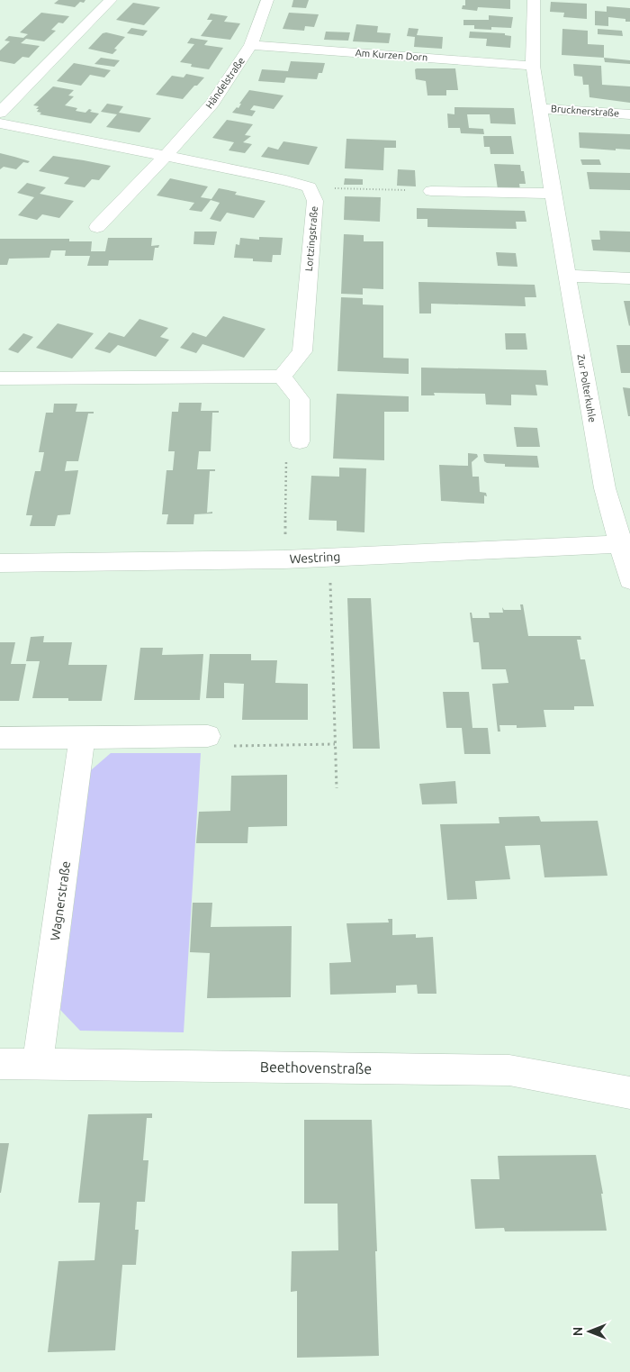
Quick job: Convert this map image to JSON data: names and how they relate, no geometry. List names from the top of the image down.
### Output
{
  "streets": {
    "street": [
      "Am Kurzen Dorn",
      "Händelstraße",
      "Brucknerstraße",
      "Lortzingstraße",
      "Zur Polterkuhle",
      "Westring",
      "Wagnerstraße",
      "Beethovenstraße"
    ]
  },
  "crossings": [
    ["Am Kurzen Dorn", "Händelstraße"],
    ["Am Kurzen Dorn", "Zur Polterkuhle"],
    ["Händelstraße", "Lortzingstraße"],
    ["Brucknerstraße", "Zur Polterkuhle"],
    ["Zur Polterkuhle", "Westring"],
    ["Wagnerstraße", "Beethovenstraße"]
  ],
  "north": "left"
}
